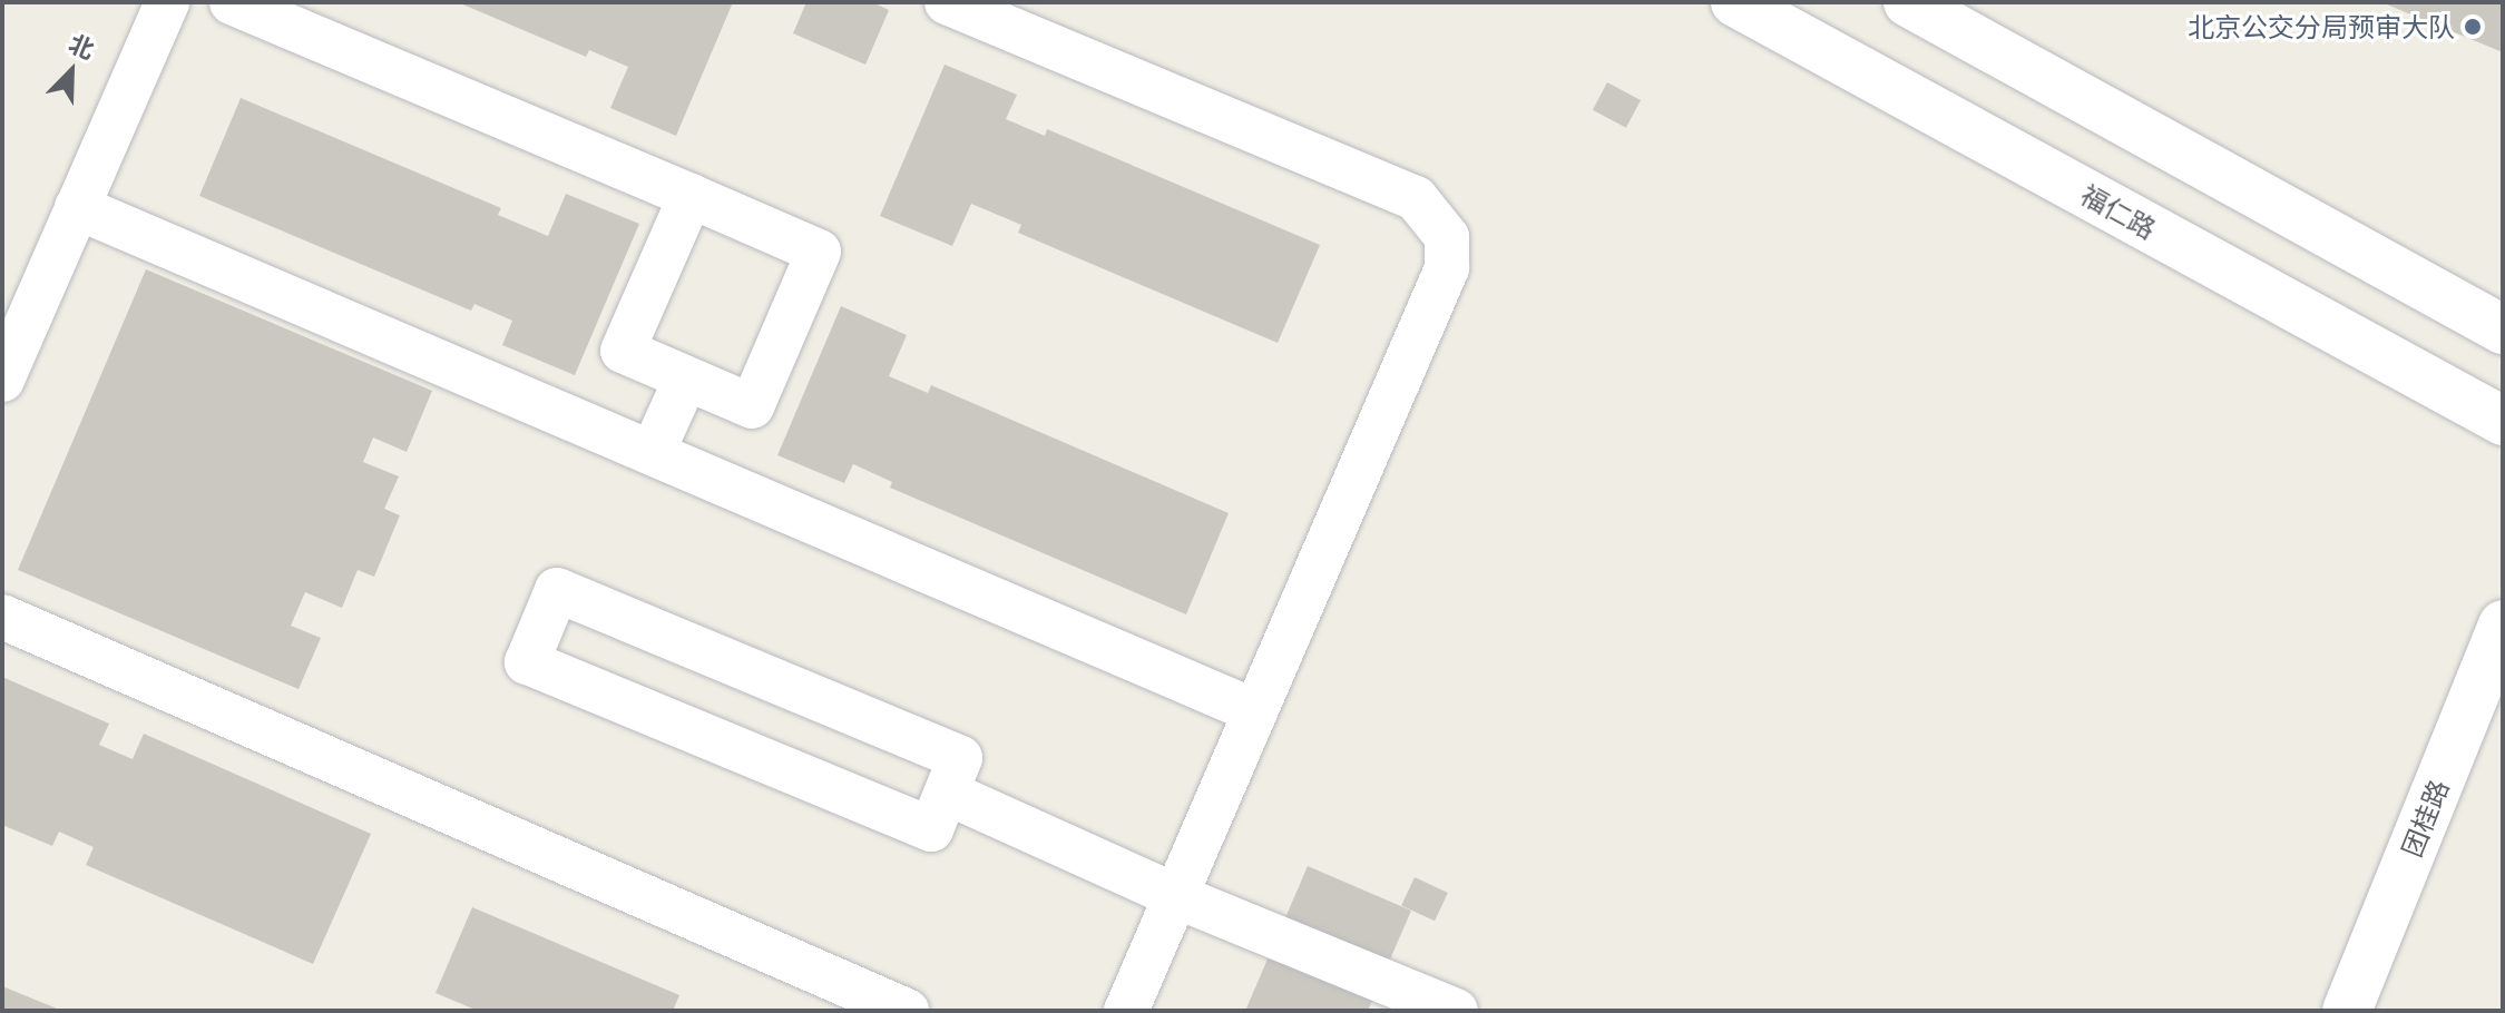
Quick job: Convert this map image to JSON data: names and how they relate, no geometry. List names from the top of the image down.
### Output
{
  "streets": {
    "main road": ["福仁路", "团桂路"]
  },
  "places": ["北京公交分局预审大队"],
  "north": "top right"
}
